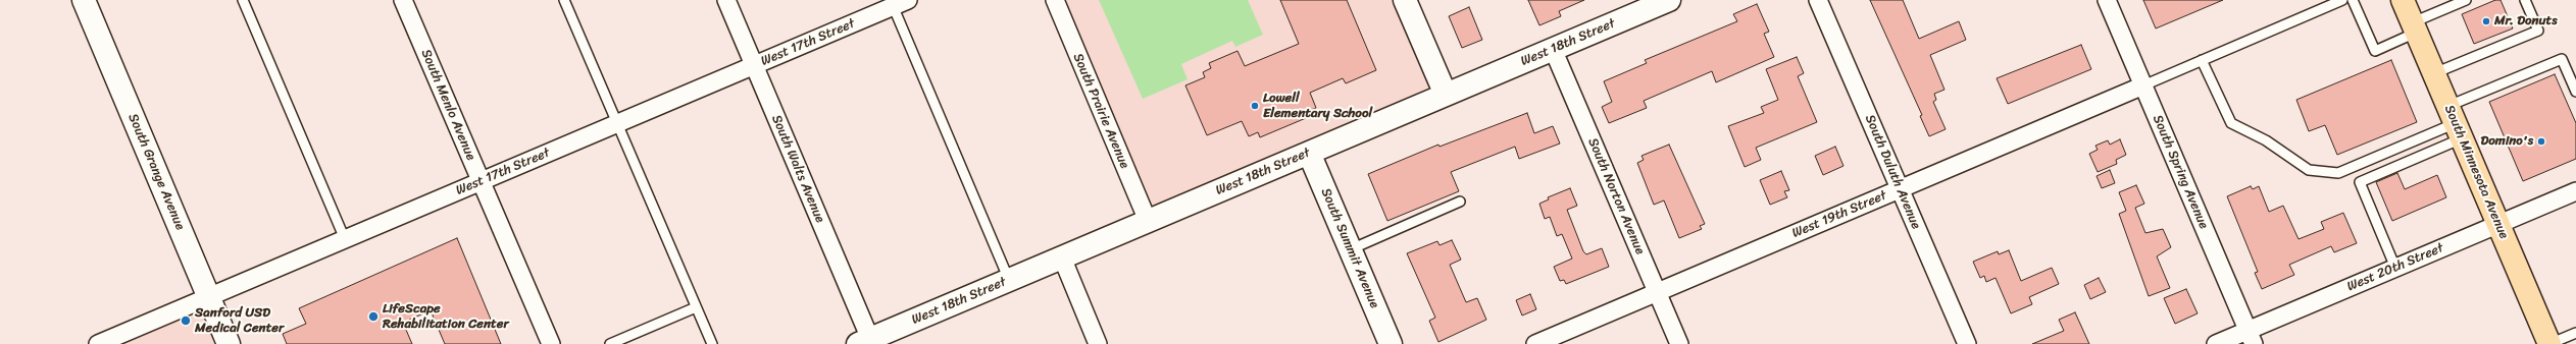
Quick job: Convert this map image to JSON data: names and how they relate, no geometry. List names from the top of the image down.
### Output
{
  "streets": {
    "main road": ["South Minnesota Avenue"],
    "street": [
      "West 17th Street",
      "West 18th Street",
      "South Menlo Avenue",
      "South Prairie Avenue",
      "South Walts Avenue",
      "South Grange Avenue",
      "South Duluth Avenue",
      "South Spring Avenue",
      "South Norton Avenue",
      "West 19th Street",
      "South Summit Avenue",
      "West 20th Street"
    ]
  },
  "crossings": [
    ["West 17th Street", "South Menlo Avenue"],
    ["West 17th Street", "South Walts Avenue"],
    ["West 17th Street", "South Grange Avenue"],
    ["West 18th Street", "South Prairie Avenue"],
    ["West 18th Street", "South Walts Avenue"],
    ["West 18th Street", "South Norton Avenue"],
    ["West 18th Street", "South Summit Avenue"],
    ["South Duluth Avenue", "West 19th Street"],
    ["South Spring Avenue", "West 19th Street"],
    ["South Spring Avenue", "West 20th Street"],
    ["South Minnesota Avenue", "West 20th Street"],
    ["South Norton Avenue", "West 19th Street"]
  ],
  "places": [
    "Mr. Donuts",
    "Lowell Elementary School",
    "Domino's",
    "LifeScape Rehabilitation Center",
    "Sanford USD Medical Center"
  ]
}
